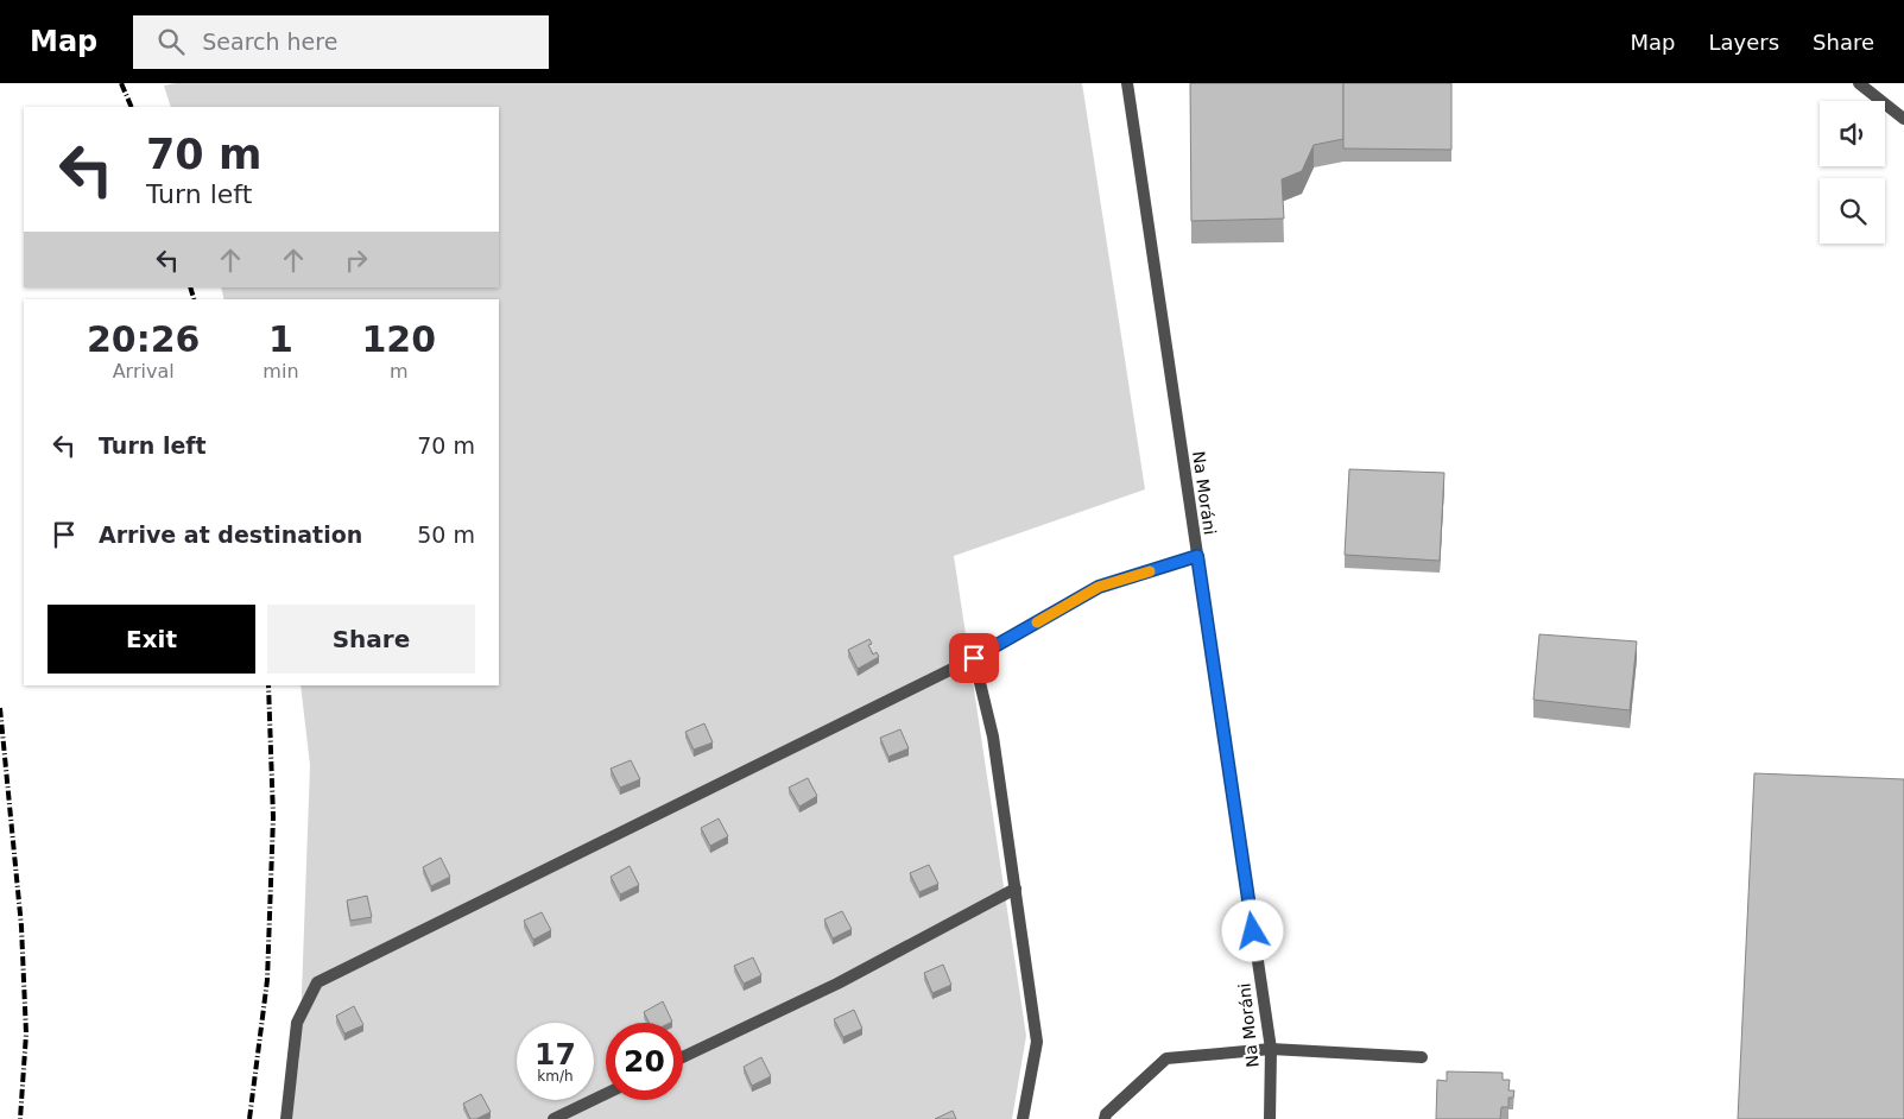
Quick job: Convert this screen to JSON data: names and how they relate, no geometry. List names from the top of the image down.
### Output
{
  "streets": {
    "lane": ["Na Moráni"]
  },
  "page": {
    "header": "Map",
    "search": "Search here",
    "nav": ["Map", "Layers", "Share"],
    "turn": ["70 m", "Turn left"],
    "eta": [
      "20:26",
      "Arrival",
      "1",
      "min",
      "120",
      "m"
    ],
    "list": [
      {
        "name": "Turn left",
        "value": "70 m"
      },
      {
        "name": "Arrive at destination",
        "value": "50 m"
      }
    ],
    "buttons": ["Exit", "Share"],
    "speed": "17 km/h",
    "limit": "20"
  }
}
